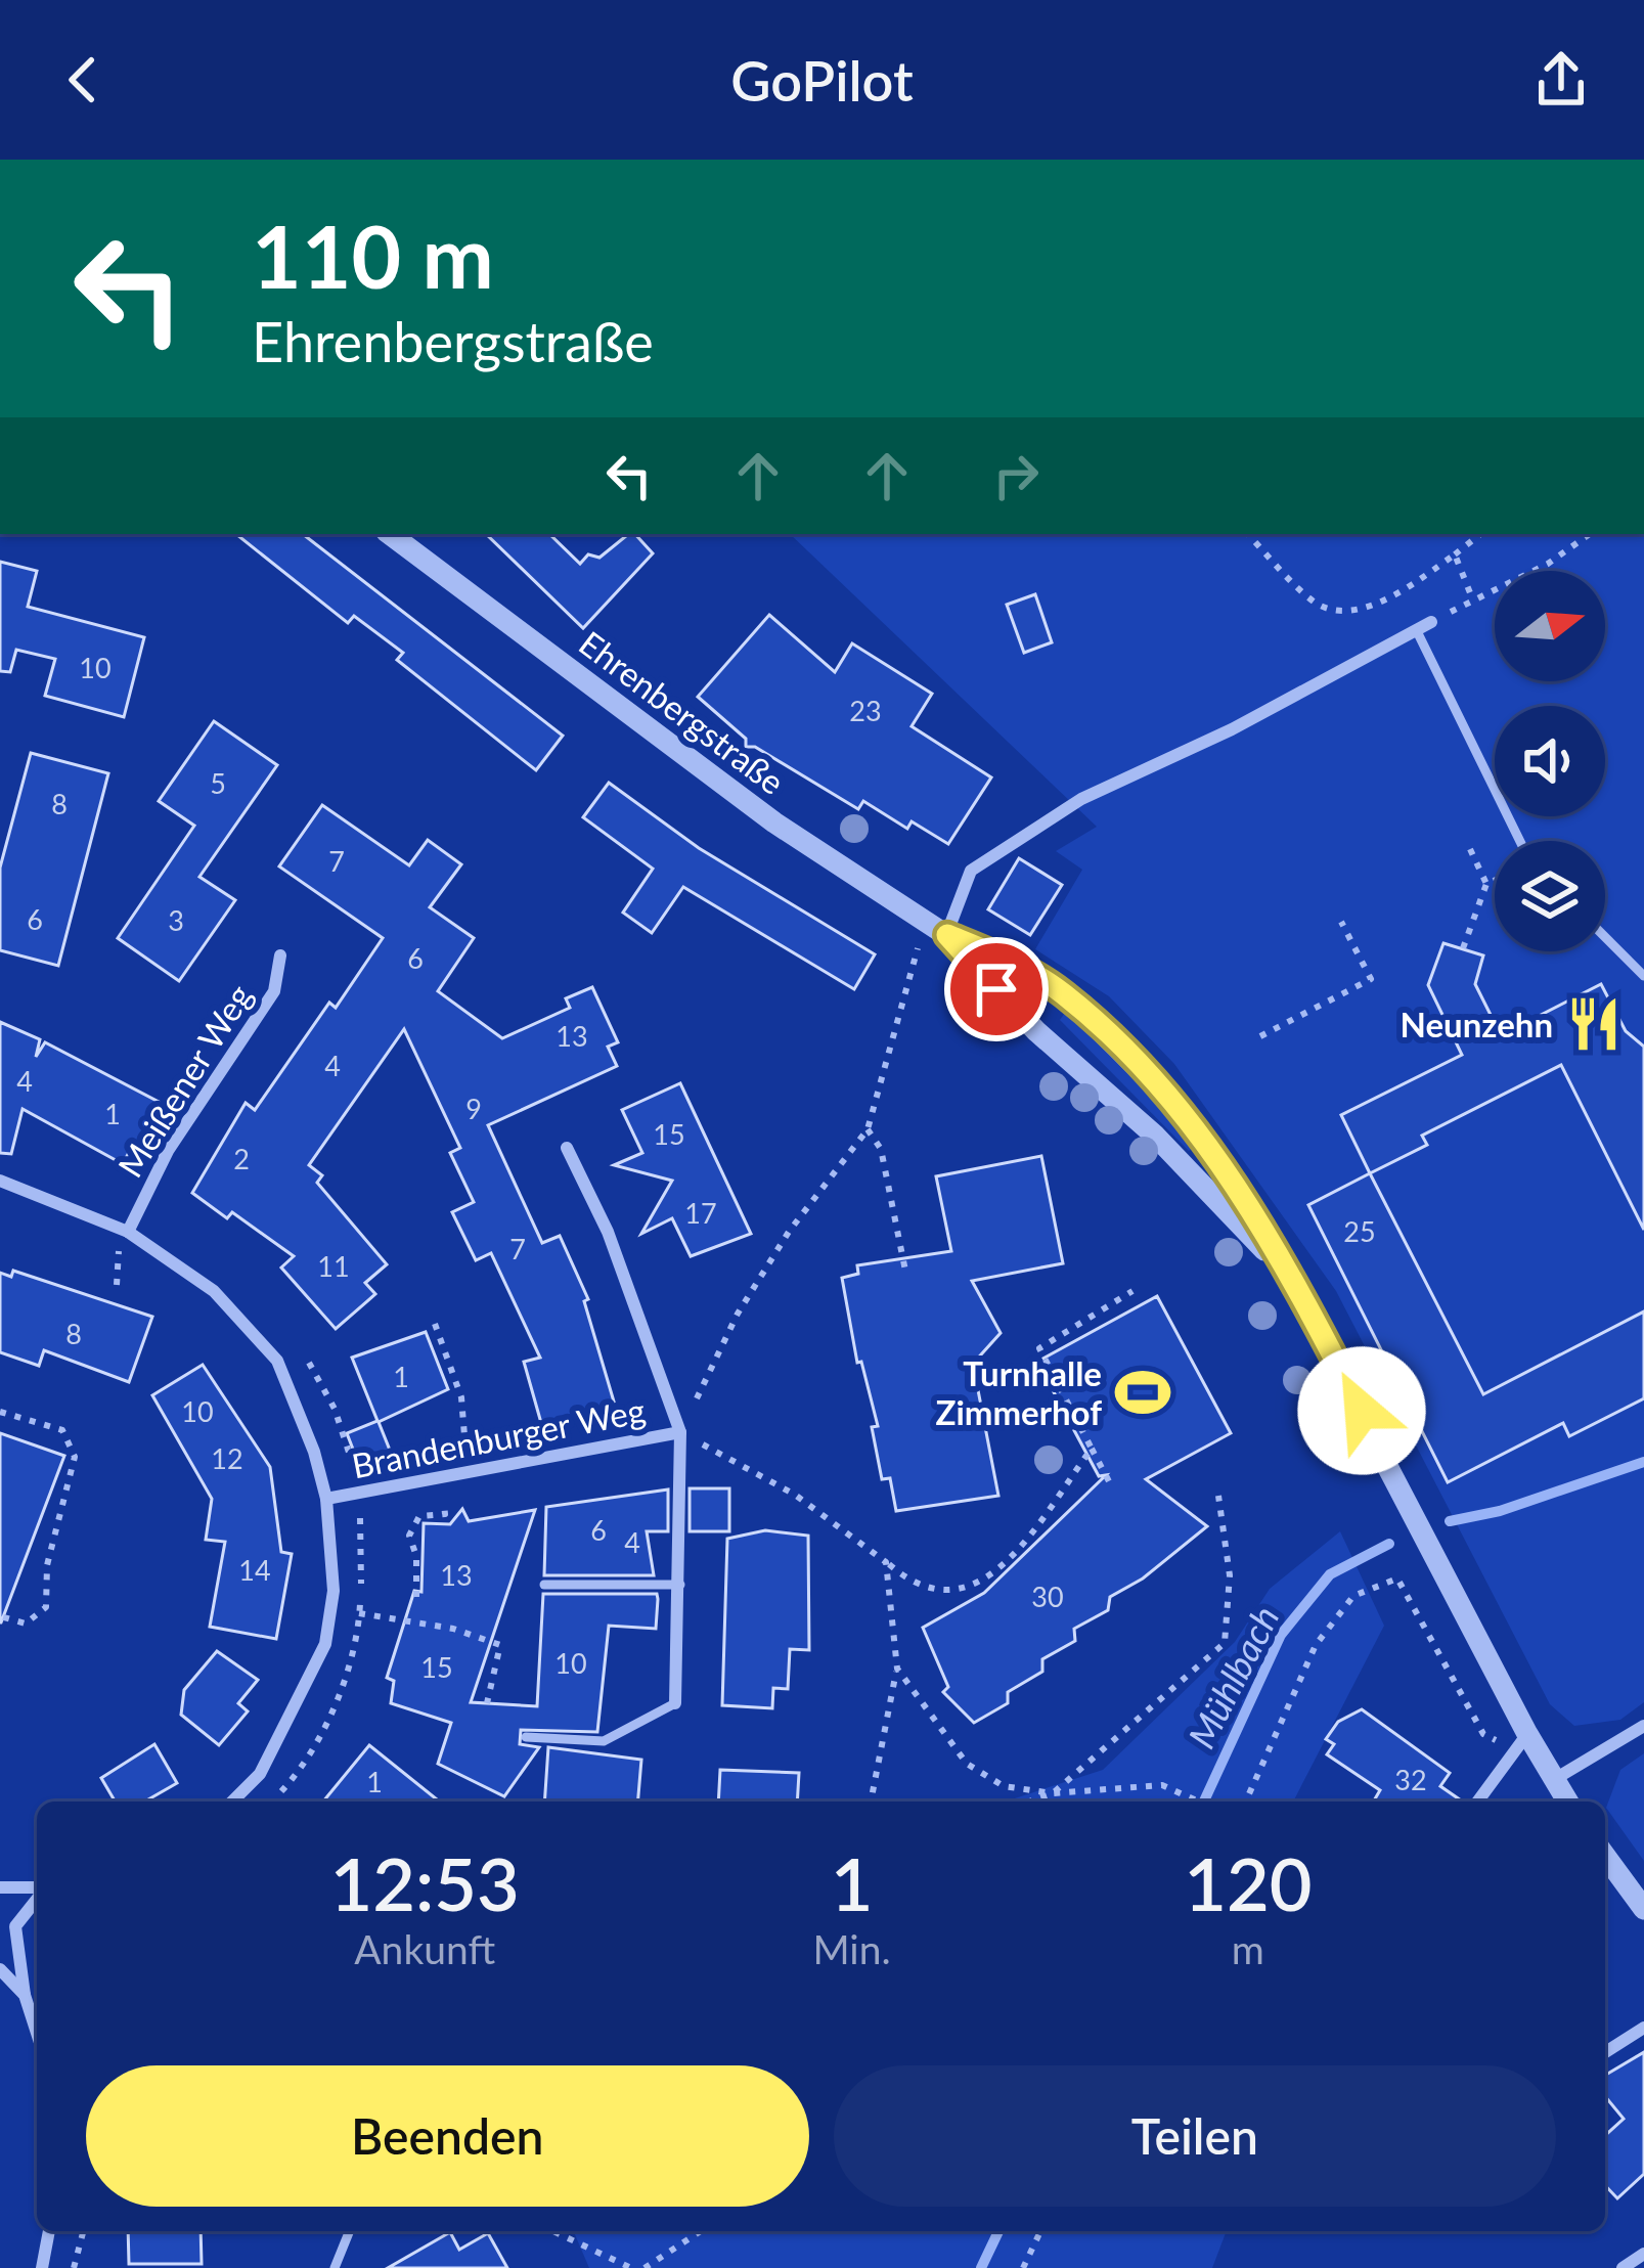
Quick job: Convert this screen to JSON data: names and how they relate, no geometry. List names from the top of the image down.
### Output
{
  "streets": {
    "street": ["Ehrenbergstraße", "Meißener Weg", "Brandenburger Weg"]
  },
  "water": ["Mühlbach"],
  "places": {
    "restaurant": ["Neunzehn"],
    "sports": ["Turnhalle Zimmerhof"]
  },
  "house_numbers": [
    "10",
    "23",
    "5",
    "8",
    "7",
    "6",
    "3",
    "6",
    "13",
    "4",
    "4",
    "9",
    "1",
    "15",
    "2",
    "17",
    "25",
    "7",
    "11",
    "8",
    "1",
    "10",
    "12",
    "6",
    "4",
    "14",
    "13",
    "30",
    "10",
    "15",
    "32",
    "1"
  ],
  "north": "right",
  "page": {
    "header": "GoPilot",
    "turn": ["110 m", "Ehrenbergstraße"],
    "eta": [
      "12:53",
      "Ankunft",
      "1",
      "Min.",
      "120",
      "m"
    ],
    "buttons": ["Beenden", "Teilen"]
  }
}
